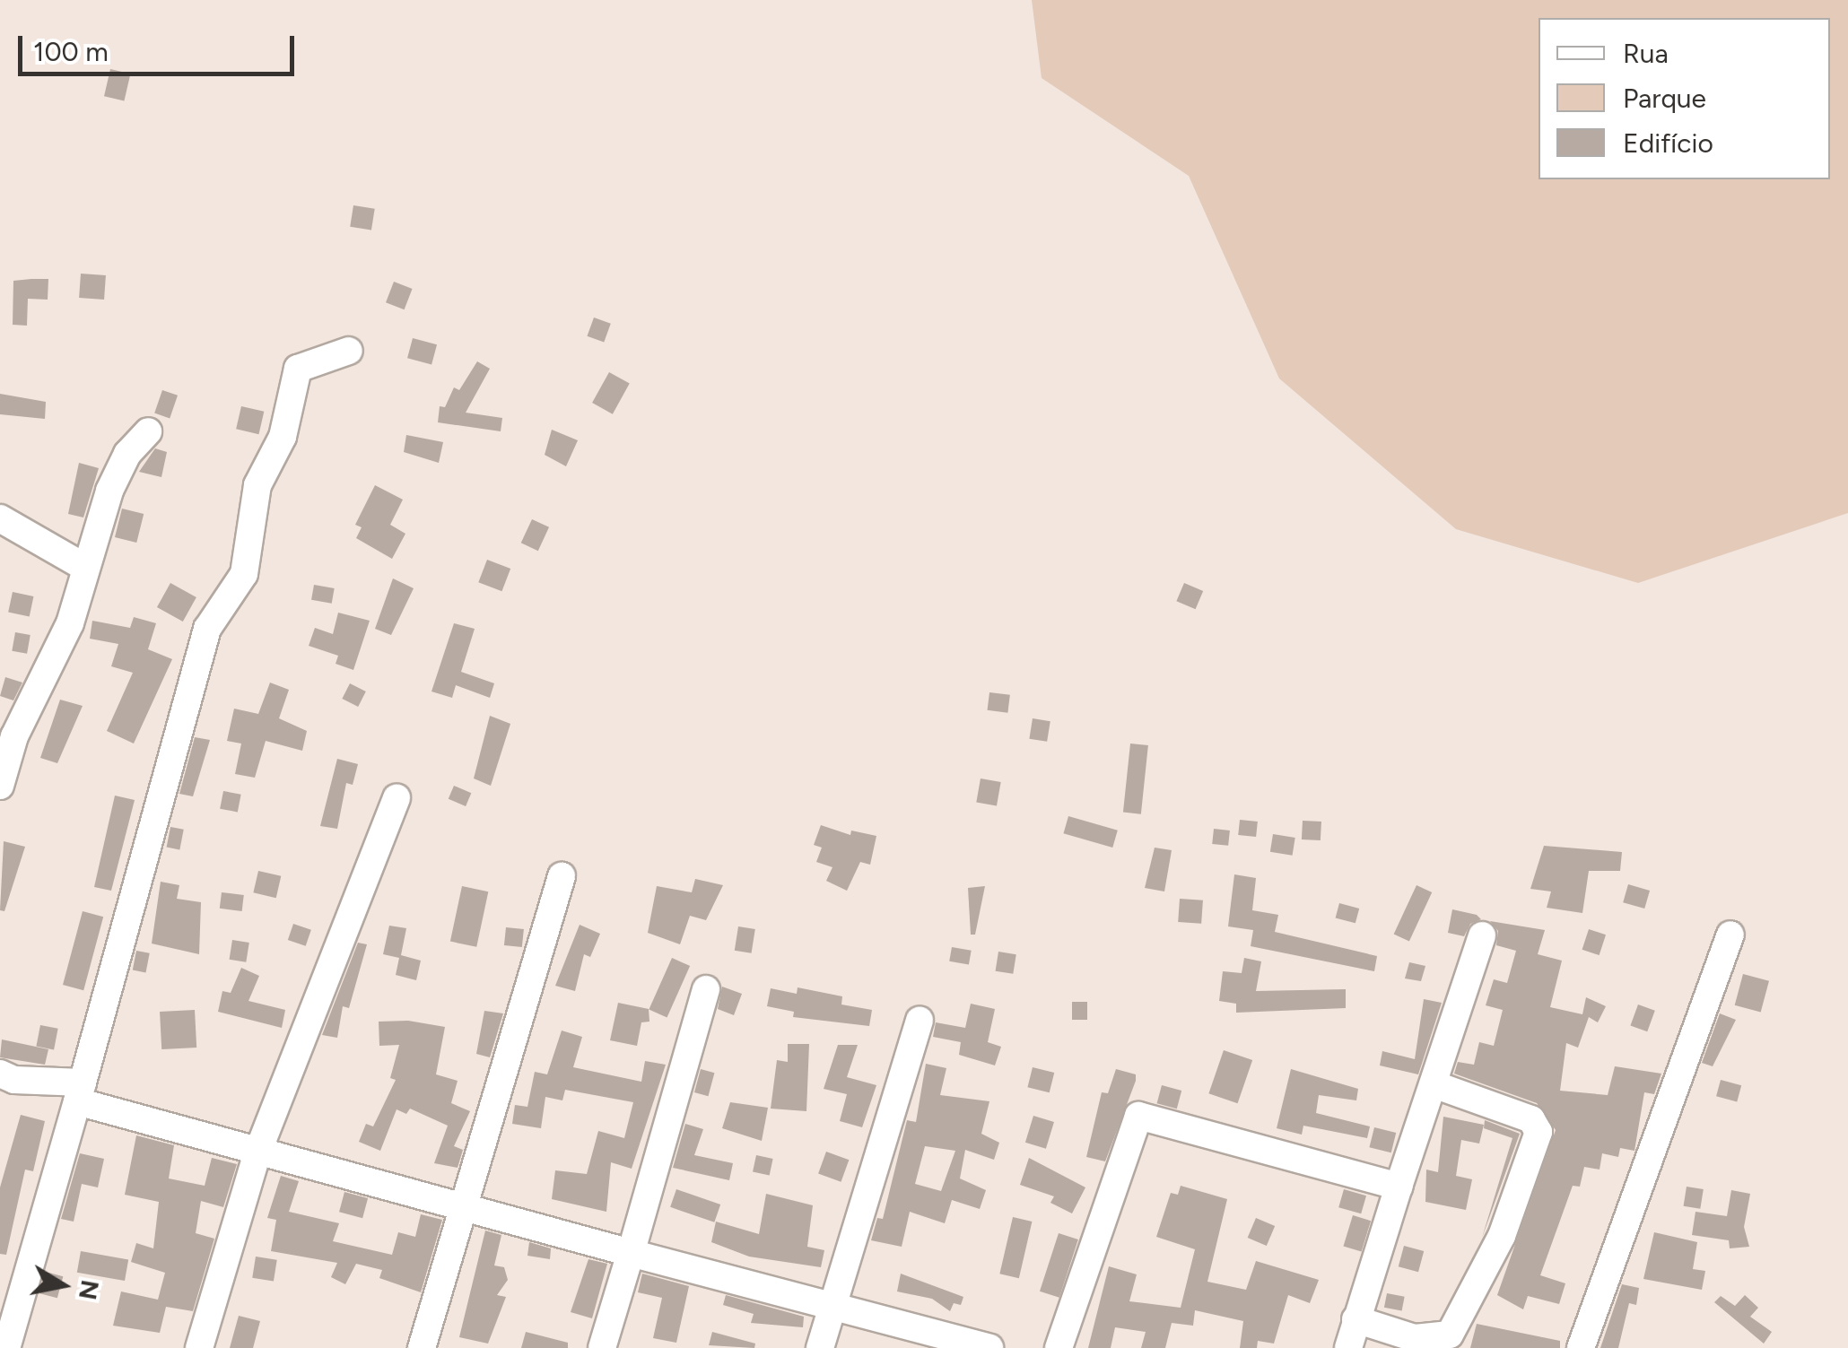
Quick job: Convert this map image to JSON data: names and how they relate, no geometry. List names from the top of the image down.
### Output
{
  "legend": ["Rua", "Parque", "Edifício"],
  "scale_bar": "100 m",
  "north": "right"
}
